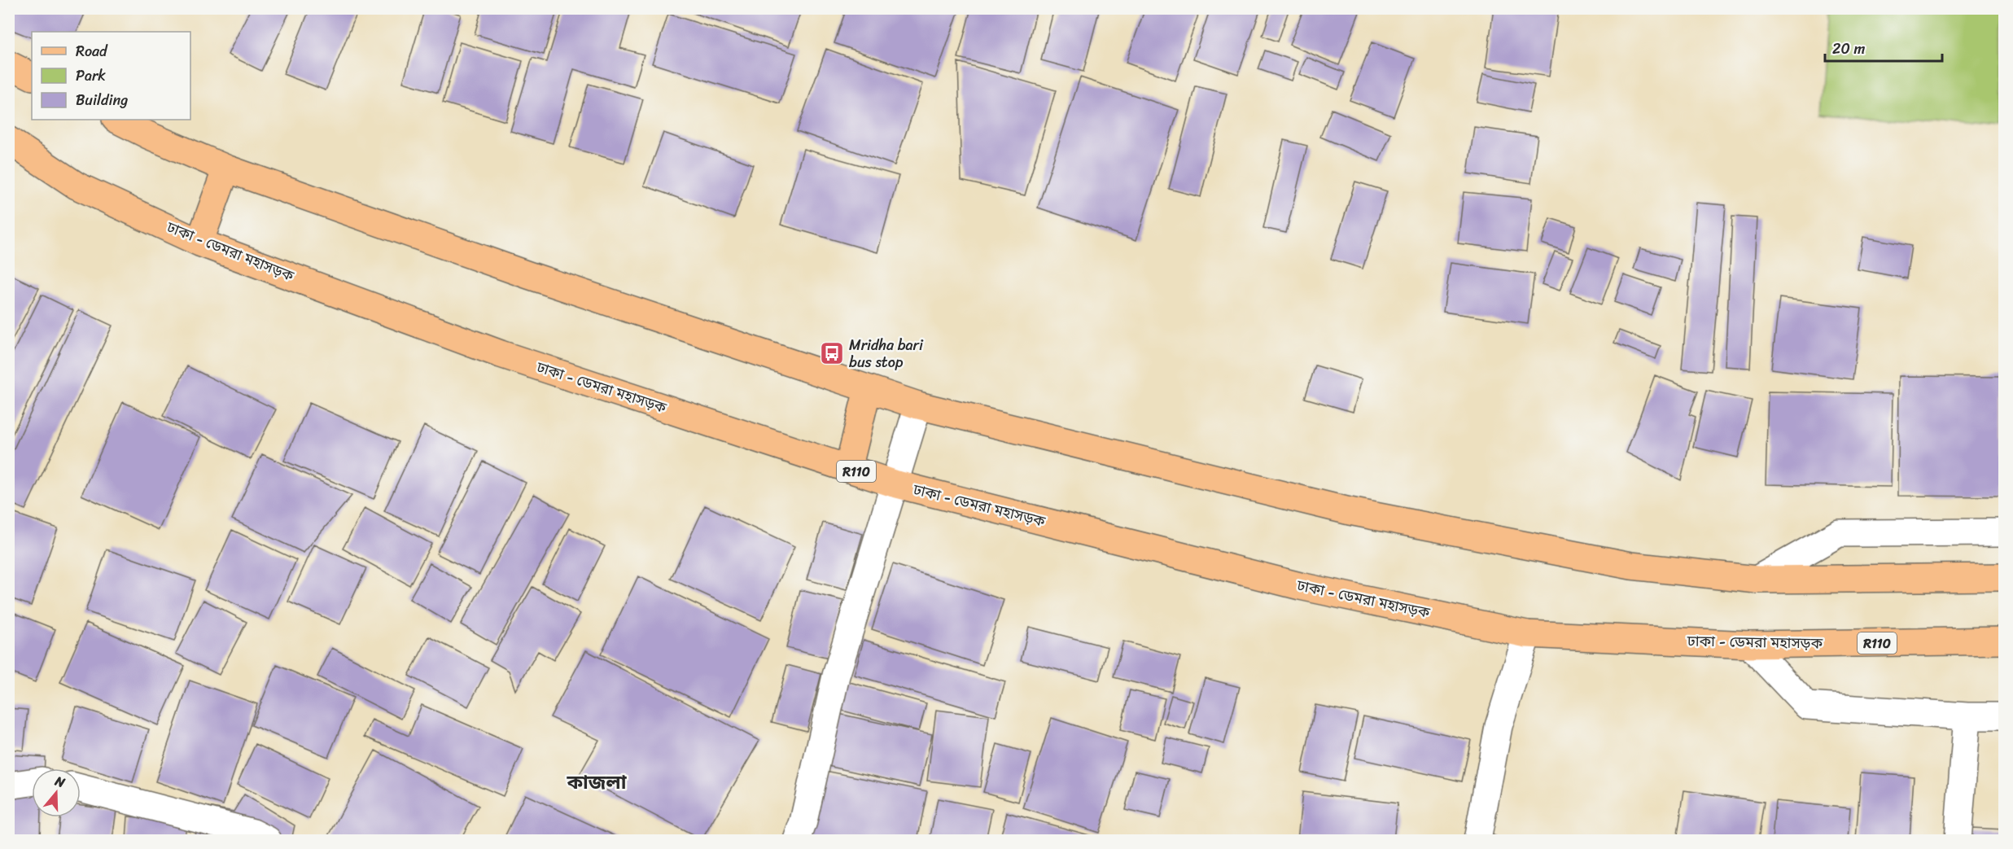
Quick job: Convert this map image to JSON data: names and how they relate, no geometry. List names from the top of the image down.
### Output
{
  "streets": {
    "main road": ["ঢাকা - ডেমরা মহাসড়ক", "R110"]
  },
  "districts": ["কাজলা"],
  "places": {
    "bus stop": ["Mridha bari bus stop"]
  },
  "legend": ["Road", "Park", "Building"],
  "scale_bar": "20 m",
  "north": "top"
}
